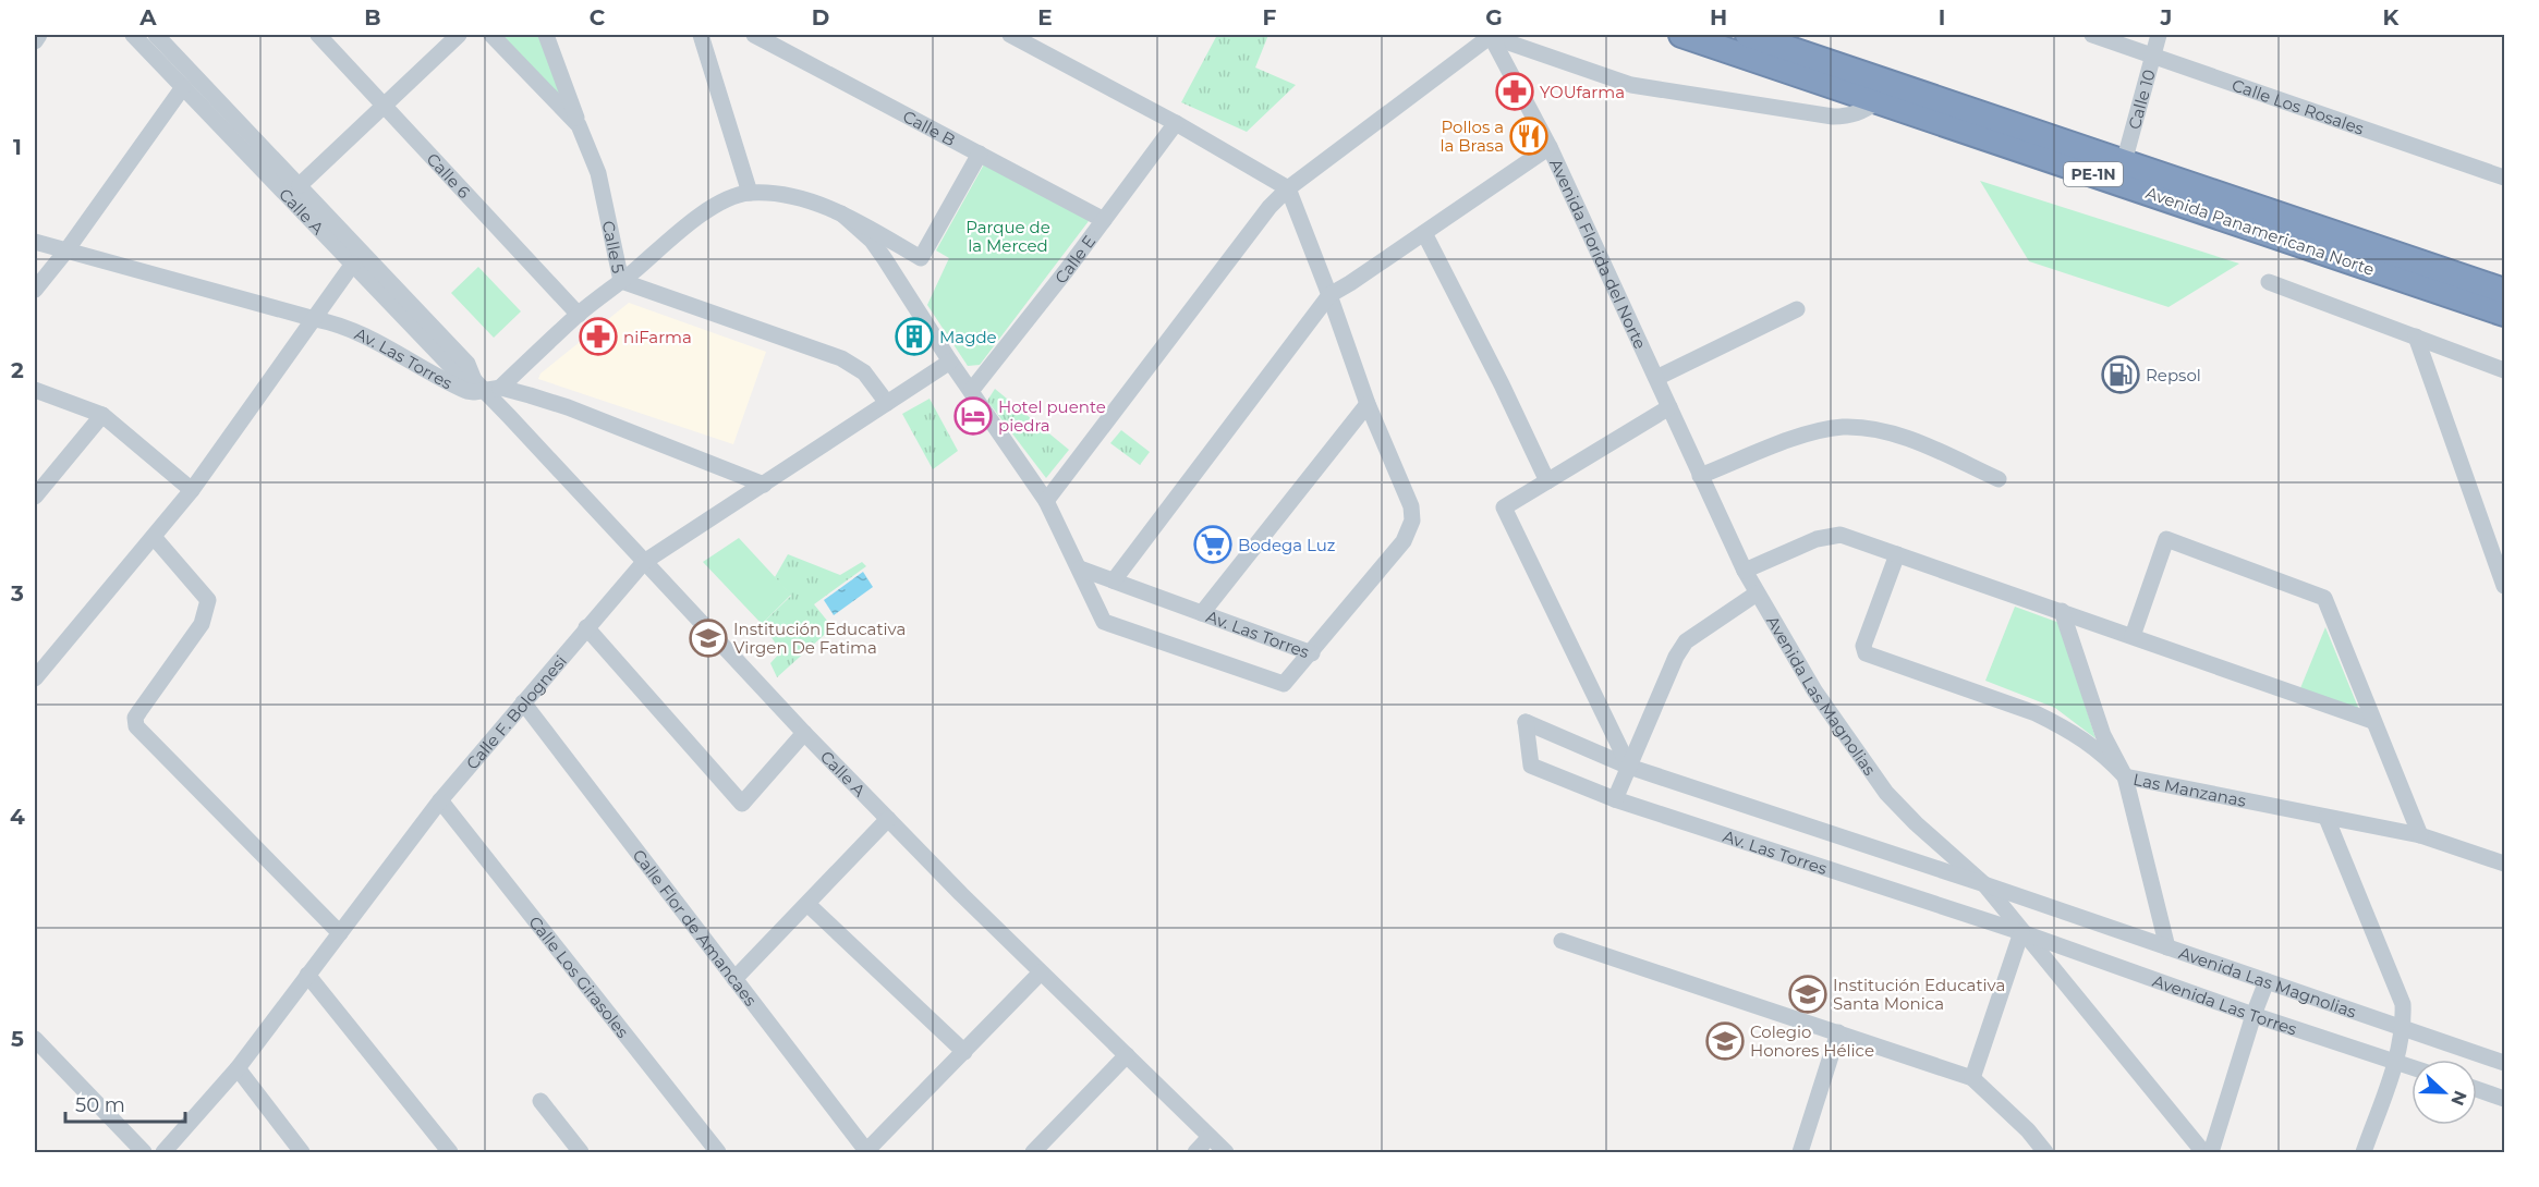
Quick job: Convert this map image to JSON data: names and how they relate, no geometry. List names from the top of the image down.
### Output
{
  "streets": {
    "highway": ["PE-1N", "Avenida Panamericana Norte"],
    "street": [
      "Calle 10",
      "Calle Los Rosales",
      "Calle B",
      "Calle 6",
      "Calle A",
      "Calle 5",
      "Avenida Florida del Norte",
      "Calle E",
      "Av. Las Torres",
      "Avenida Las Magnolias",
      "Calle F. Bolognesi",
      "Las Manzanas",
      "Calle Flor de Amancaes",
      "Calle Los Girasoles",
      "Avenida Las Torres"
    ]
  },
  "crossings": [
    ["Calle 10", "Calle Los Rosales"],
    ["Calle 10", "Avenida Panamericana Norte"],
    ["Calle B", "Calle E"],
    ["Calle A", "Av. Las Torres"],
    ["Calle A", "Calle F. Bolognesi"],
    ["Calle 5", "Calle F. Bolognesi"],
    ["Avenida Florida del Norte", "Avenida Las Magnolias"],
    ["Av. Las Torres", "Avenida Las Magnolias"],
    ["Av. Las Torres", "Calle F. Bolognesi"],
    ["Av. Las Torres", "Avenida Las Torres"],
    ["Avenida Las Magnolias", "Avenida Las Torres"],
    ["Calle F. Bolognesi", "Calle Flor de Amancaes"],
    ["Calle F. Bolognesi", "Calle Los Girasoles"]
  ],
  "parks": ["Parque de la Merced"],
  "places": {
    "pharmacy": ["YOUfarma", "niFarma"],
    "restaurant": ["Pollos a la Brasa"],
    "building": ["Magde"],
    "fuel station": ["Repsol"],
    "hotel": ["Hotel puente piedra"],
    "supermarket": ["Bodega Luz"],
    "school or university": ["Institución Educativa Virgen De Fatima", "Institución Educativa Santa Monica", "Colegio Honores Hélice"]
  },
  "scale_bar": "50 m",
  "north": "right",
  "grid": {
    "columns": [
      "A",
      "B",
      "C",
      "D",
      "E",
      "F",
      "G",
      "H",
      "I",
      "J",
      "K"
    ],
    "rows": [
      "1",
      "2",
      "3",
      "4",
      "5"
    ]
  }
}
